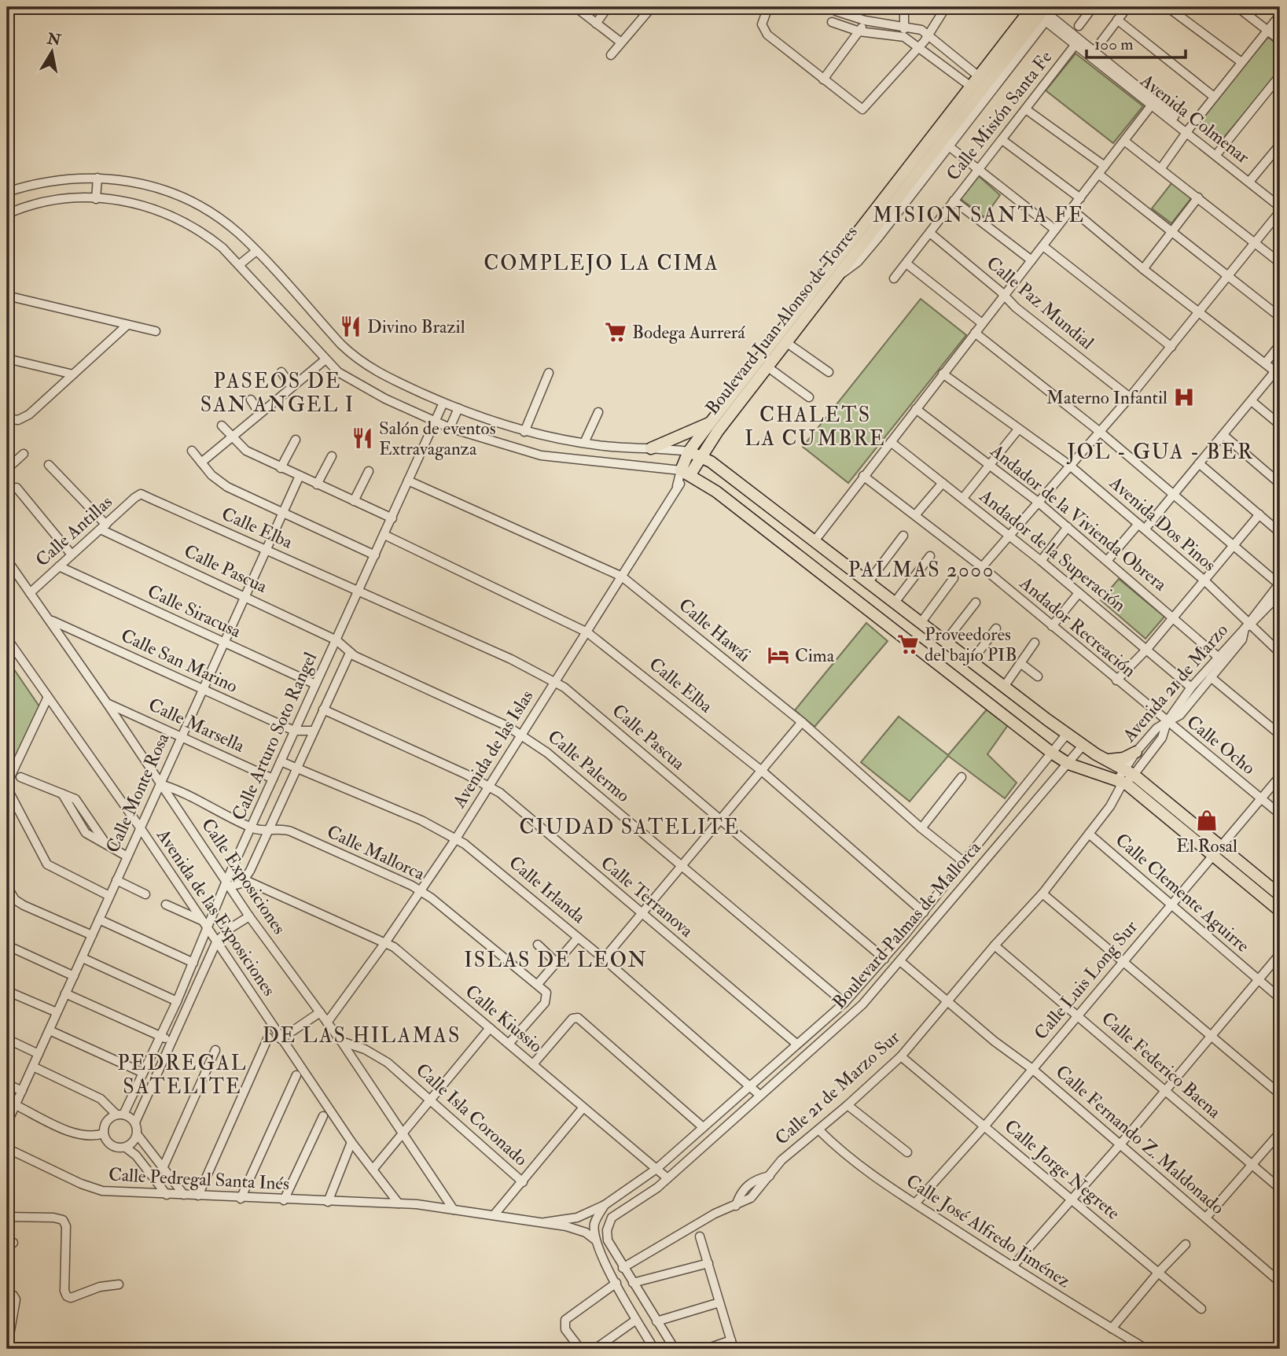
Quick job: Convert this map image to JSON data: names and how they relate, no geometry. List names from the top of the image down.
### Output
{
  "streets": {
    "main road": ["Boulevard Juan Alonso de Torres"],
    "street": [
      "Calle Misión Santa Fe",
      "Avenida Colmenar",
      "Calle Paz Mundial",
      "Andador de la Vivienda Obrera",
      "Avenida Dos Pinos",
      "Calle Elba",
      "Calle Antillas",
      "Andador de la Superación",
      "Calle Pascua",
      "Calle Siracusa",
      "Andador Recreación",
      "Calle Hawái",
      "Calle San Marino",
      "Avenida 21 de Marzo",
      "Calle Marsella",
      "Calle Arturo Soto Rangel",
      "Calle Ocho",
      "Avenida de las Islas",
      "Calle Palermo",
      "Calle Monte Rosa",
      "Calle Mallorca",
      "Calle Exposiciones",
      "Calle Irlanda",
      "Calle Clemente Aguirre",
      "Calle Terranova",
      "Avenida de las Exposiciones",
      "Boulevard Palmas de Mallorca",
      "Calle Luis Long Sur",
      "Calle Kiussio",
      "Calle Federico Baena",
      "Calle 21 de Marzo Sur",
      "Calle Isla Coronado",
      "Calle Fernando Z. Maldonado",
      "Calle Jorge Negrete",
      "Calle Pedregal Santa Inés",
      "Calle José Alfredo Jiménez"
    ]
  },
  "crossings": [
    ["Calle Misión Santa Fe", "Avenida Colmenar"],
    ["Calle Misión Santa Fe", "Calle Paz Mundial"],
    ["Avenida Colmenar", "Boulevard Juan Alonso de Torres"],
    ["Boulevard Juan Alonso de Torres", "Avenida de las Islas"],
    ["Andador de la Vivienda Obrera", "Avenida 21 de Marzo"],
    ["Avenida Dos Pinos", "Avenida 21 de Marzo"],
    ["Calle Elba", "Calle Antillas"],
    ["Calle Elba", "Calle Pascua"],
    ["Calle Elba", "Calle Arturo Soto Rangel"],
    ["Calle Elba", "Avenida de las Islas"],
    ["Calle Elba", "Calle Monte Rosa"],
    ["Calle Elba", "Boulevard Palmas de Mallorca"],
    ["Calle Antillas", "Calle Pascua"],
    ["Calle Antillas", "Calle Siracusa"],
    ["Calle Antillas", "Calle Exposiciones"],
    ["Andador de la Superación", "Avenida 21 de Marzo"],
    ["Calle Pascua", "Calle Arturo Soto Rangel"],
    ["Calle Pascua", "Avenida de las Islas"],
    ["Calle Pascua", "Calle Palermo"],
    ["Calle Pascua", "Calle Monte Rosa"],
    ["Calle Pascua", "Boulevard Palmas de Mallorca"],
    ["Calle Siracusa", "Calle Arturo Soto Rangel"],
    ["Calle Siracusa", "Calle Monte Rosa"],
    ["Andador Recreación", "Avenida 21 de Marzo"],
    ["Andador Recreación", "Calle Ocho"],
    ["Calle Hawái", "Calle Arturo Soto Rangel"],
    ["Calle Hawái", "Avenida de las Islas"],
    ["Calle Hawái", "Boulevard Palmas de Mallorca"],
    ["Calle San Marino", "Calle Arturo Soto Rangel"],
    ["Calle San Marino", "Calle Monte Rosa"],
    ["Calle San Marino", "Calle Exposiciones"],
    ["Avenida 21 de Marzo", "Calle Ocho"],
    ["Avenida 21 de Marzo", "Calle 21 de Marzo Sur"],
    ["Calle Marsella", "Calle Arturo Soto Rangel"],
    ["Calle Marsella", "Calle Monte Rosa"],
    ["Calle Marsella", "Calle Exposiciones"],
    ["Calle Arturo Soto Rangel", "Calle Palermo"],
    ["Calle Arturo Soto Rangel", "Calle Mallorca"],
    ["Calle Arturo Soto Rangel", "Calle Exposiciones"],
    ["Calle Arturo Soto Rangel", "Calle Irlanda"],
    ["Calle Arturo Soto Rangel", "Avenida de las Exposiciones"],
    ["Calle Ocho", "Calle Luis Long Sur"],
    ["Avenida de las Islas", "Calle Palermo"],
    ["Avenida de las Islas", "Calle Mallorca"],
    ["Avenida de las Islas", "Calle Exposiciones"],
    ["Avenida de las Islas", "Calle Irlanda"],
    ["Avenida de las Islas", "Calle Terranova"],
    ["Avenida de las Islas", "Calle Kiussio"],
    ["Calle Palermo", "Boulevard Palmas de Mallorca"],
    ["Calle Monte Rosa", "Calle Mallorca"],
    ["Calle Monte Rosa", "Calle Exposiciones"],
    ["Calle Monte Rosa", "Avenida de las Exposiciones"],
    ["Calle Mallorca", "Calle Exposiciones"],
    ["Calle Mallorca", "Calle Kiussio"],
    ["Calle Exposiciones", "Calle Isla Coronado"],
    ["Calle Exposiciones", "Calle Pedregal Santa Inés"],
    ["Calle Irlanda", "Boulevard Palmas de Mallorca"],
    ["Calle Clemente Aguirre", "Calle Luis Long Sur"],
    ["Calle Clemente Aguirre", "Calle 21 de Marzo Sur"],
    ["Calle Terranova", "Boulevard Palmas de Mallorca"],
    ["Avenida de las Exposiciones", "Calle Pedregal Santa Inés"],
    ["Boulevard Palmas de Mallorca", "Calle Kiussio"],
    ["Boulevard Palmas de Mallorca", "Calle 21 de Marzo Sur"],
    ["Boulevard Palmas de Mallorca", "Calle Fernando Z. Maldonado"],
    ["Boulevard Palmas de Mallorca", "Calle Pedregal Santa Inés"],
    ["Calle Luis Long Sur", "Calle Federico Baena"],
    ["Calle Luis Long Sur", "Calle Fernando Z. Maldonado"],
    ["Calle Luis Long Sur", "Calle Jorge Negrete"],
    ["Calle Luis Long Sur", "Calle José Alfredo Jiménez"],
    ["Calle Federico Baena", "Calle 21 de Marzo Sur"],
    ["Calle 21 de Marzo Sur", "Calle Fernando Z. Maldonado"],
    ["Calle 21 de Marzo Sur", "Calle Jorge Negrete"],
    ["Calle 21 de Marzo Sur", "Calle José Alfredo Jiménez"]
  ],
  "districts": [
    "MISION SANTA FE",
    "COMPLEJO LA CIMA",
    "PASEOS DE SAN ANGEL I",
    "CHALETS LA CUMBRE",
    "JOL - GUA - BER",
    "PALMAS 2000",
    "CIUDAD SATELITE",
    "ISLAS DE LEON",
    "DE LAS HILAMAS",
    "PEDREGAL SATELITE"
  ],
  "places": {
    "restaurant": ["Divino Brazil", "Salón de eventos Extravaganza"],
    "supermarket": ["Bodega Aurrerá", "Proveedores del bajío PIB"],
    "hospital": ["Materno Infantil"],
    "hotel": ["Cima"],
    "shop": ["El Rosal"]
  },
  "scale_bar": "100 m",
  "north": "top"
}
